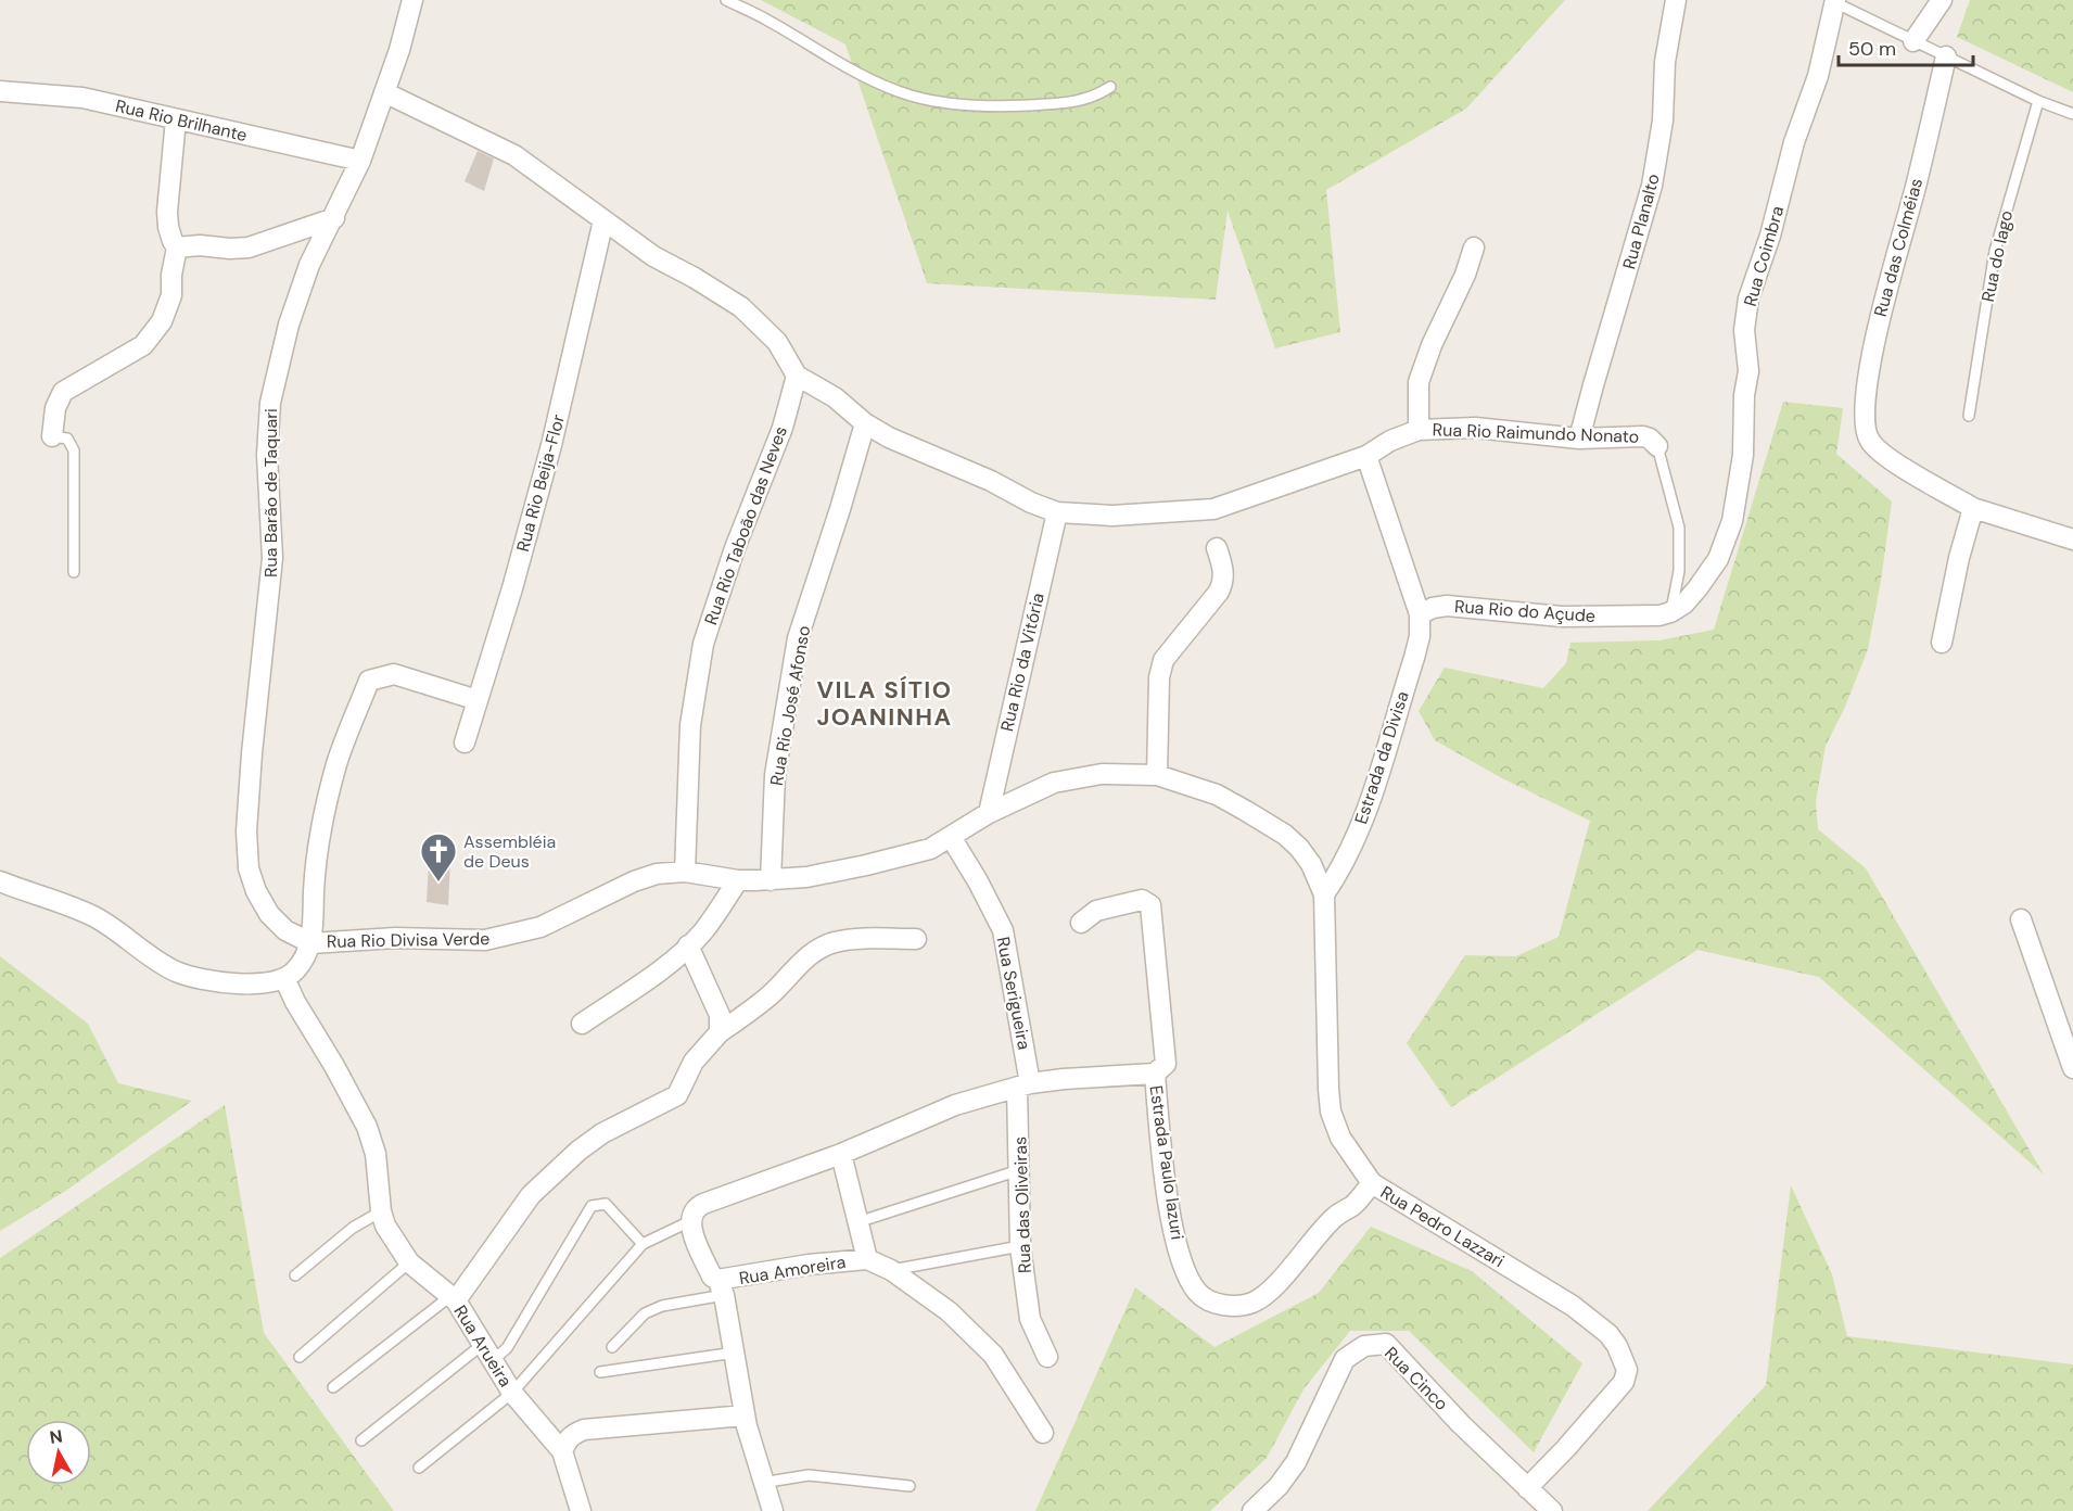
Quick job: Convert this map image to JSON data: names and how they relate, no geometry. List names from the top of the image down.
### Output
{
  "streets": {
    "street": [
      "Rua Rio Brilhante",
      "Rua Planalto",
      "Rua das Colméias",
      "Rua Coimbra",
      "Rua Rio Raimundo Nonato",
      "Rua Rio Beija-Flor",
      "Rua Barão de Taquari",
      "Rua Rio Taboão das Neves",
      "Rua Rio do Açude",
      "Rua Rio da Vitória",
      "Rua Rio José Afonso",
      "Estrada da Divisa",
      "Rua Rio Divisa Verde",
      "Rua Serigueira",
      "Estrada Paulo lazuri",
      "Rua das Oliveiras",
      "Rua Pedro Lazzari",
      "Rua Amoreira",
      "Rua Arueira",
      "Rua Cinco"
    ],
    "lane": ["Rua do lago"]
  },
  "crossings": [
    ["Rua Rio Brilhante", "Rua Barão de Taquari"],
    ["Rua Planalto", "Rua Rio Raimundo Nonato"],
    ["Rua Coimbra", "Rua Rio do Açude"],
    ["Rua Rio Raimundo Nonato", "Rua Rio Taboão das Neves"],
    ["Rua Rio Raimundo Nonato", "Rua Rio da Vitória"],
    ["Rua Rio Raimundo Nonato", "Rua Rio José Afonso"],
    ["Rua Barão de Taquari", "Rua Rio Divisa Verde"],
    ["Rua Rio Taboão das Neves", "Rua Rio Divisa Verde"],
    ["Rua Rio do Açude", "Estrada da Divisa"],
    ["Rua Rio da Vitória", "Rua Rio Divisa Verde"],
    ["Rua Rio José Afonso", "Rua Rio Divisa Verde"],
    ["Estrada da Divisa", "Rua Rio Divisa Verde"],
    ["Estrada da Divisa", "Rua Pedro Lazzari"],
    ["Rua Rio Divisa Verde", "Rua Serigueira"],
    ["Rua Rio Divisa Verde", "Rua Pedro Lazzari"],
    ["Rua Rio Divisa Verde", "Rua Arueira"],
    ["Rua Serigueira", "Rua das Oliveiras"],
    ["Estrada Paulo lazuri", "Rua Pedro Lazzari"],
    ["Rua Pedro Lazzari", "Rua Cinco"]
  ],
  "districts": ["VILA SÍTIO JOANINHA"],
  "places": {
    "church": ["Assembléia de Deus"]
  },
  "scale_bar": "50 m",
  "north": "top"
}
